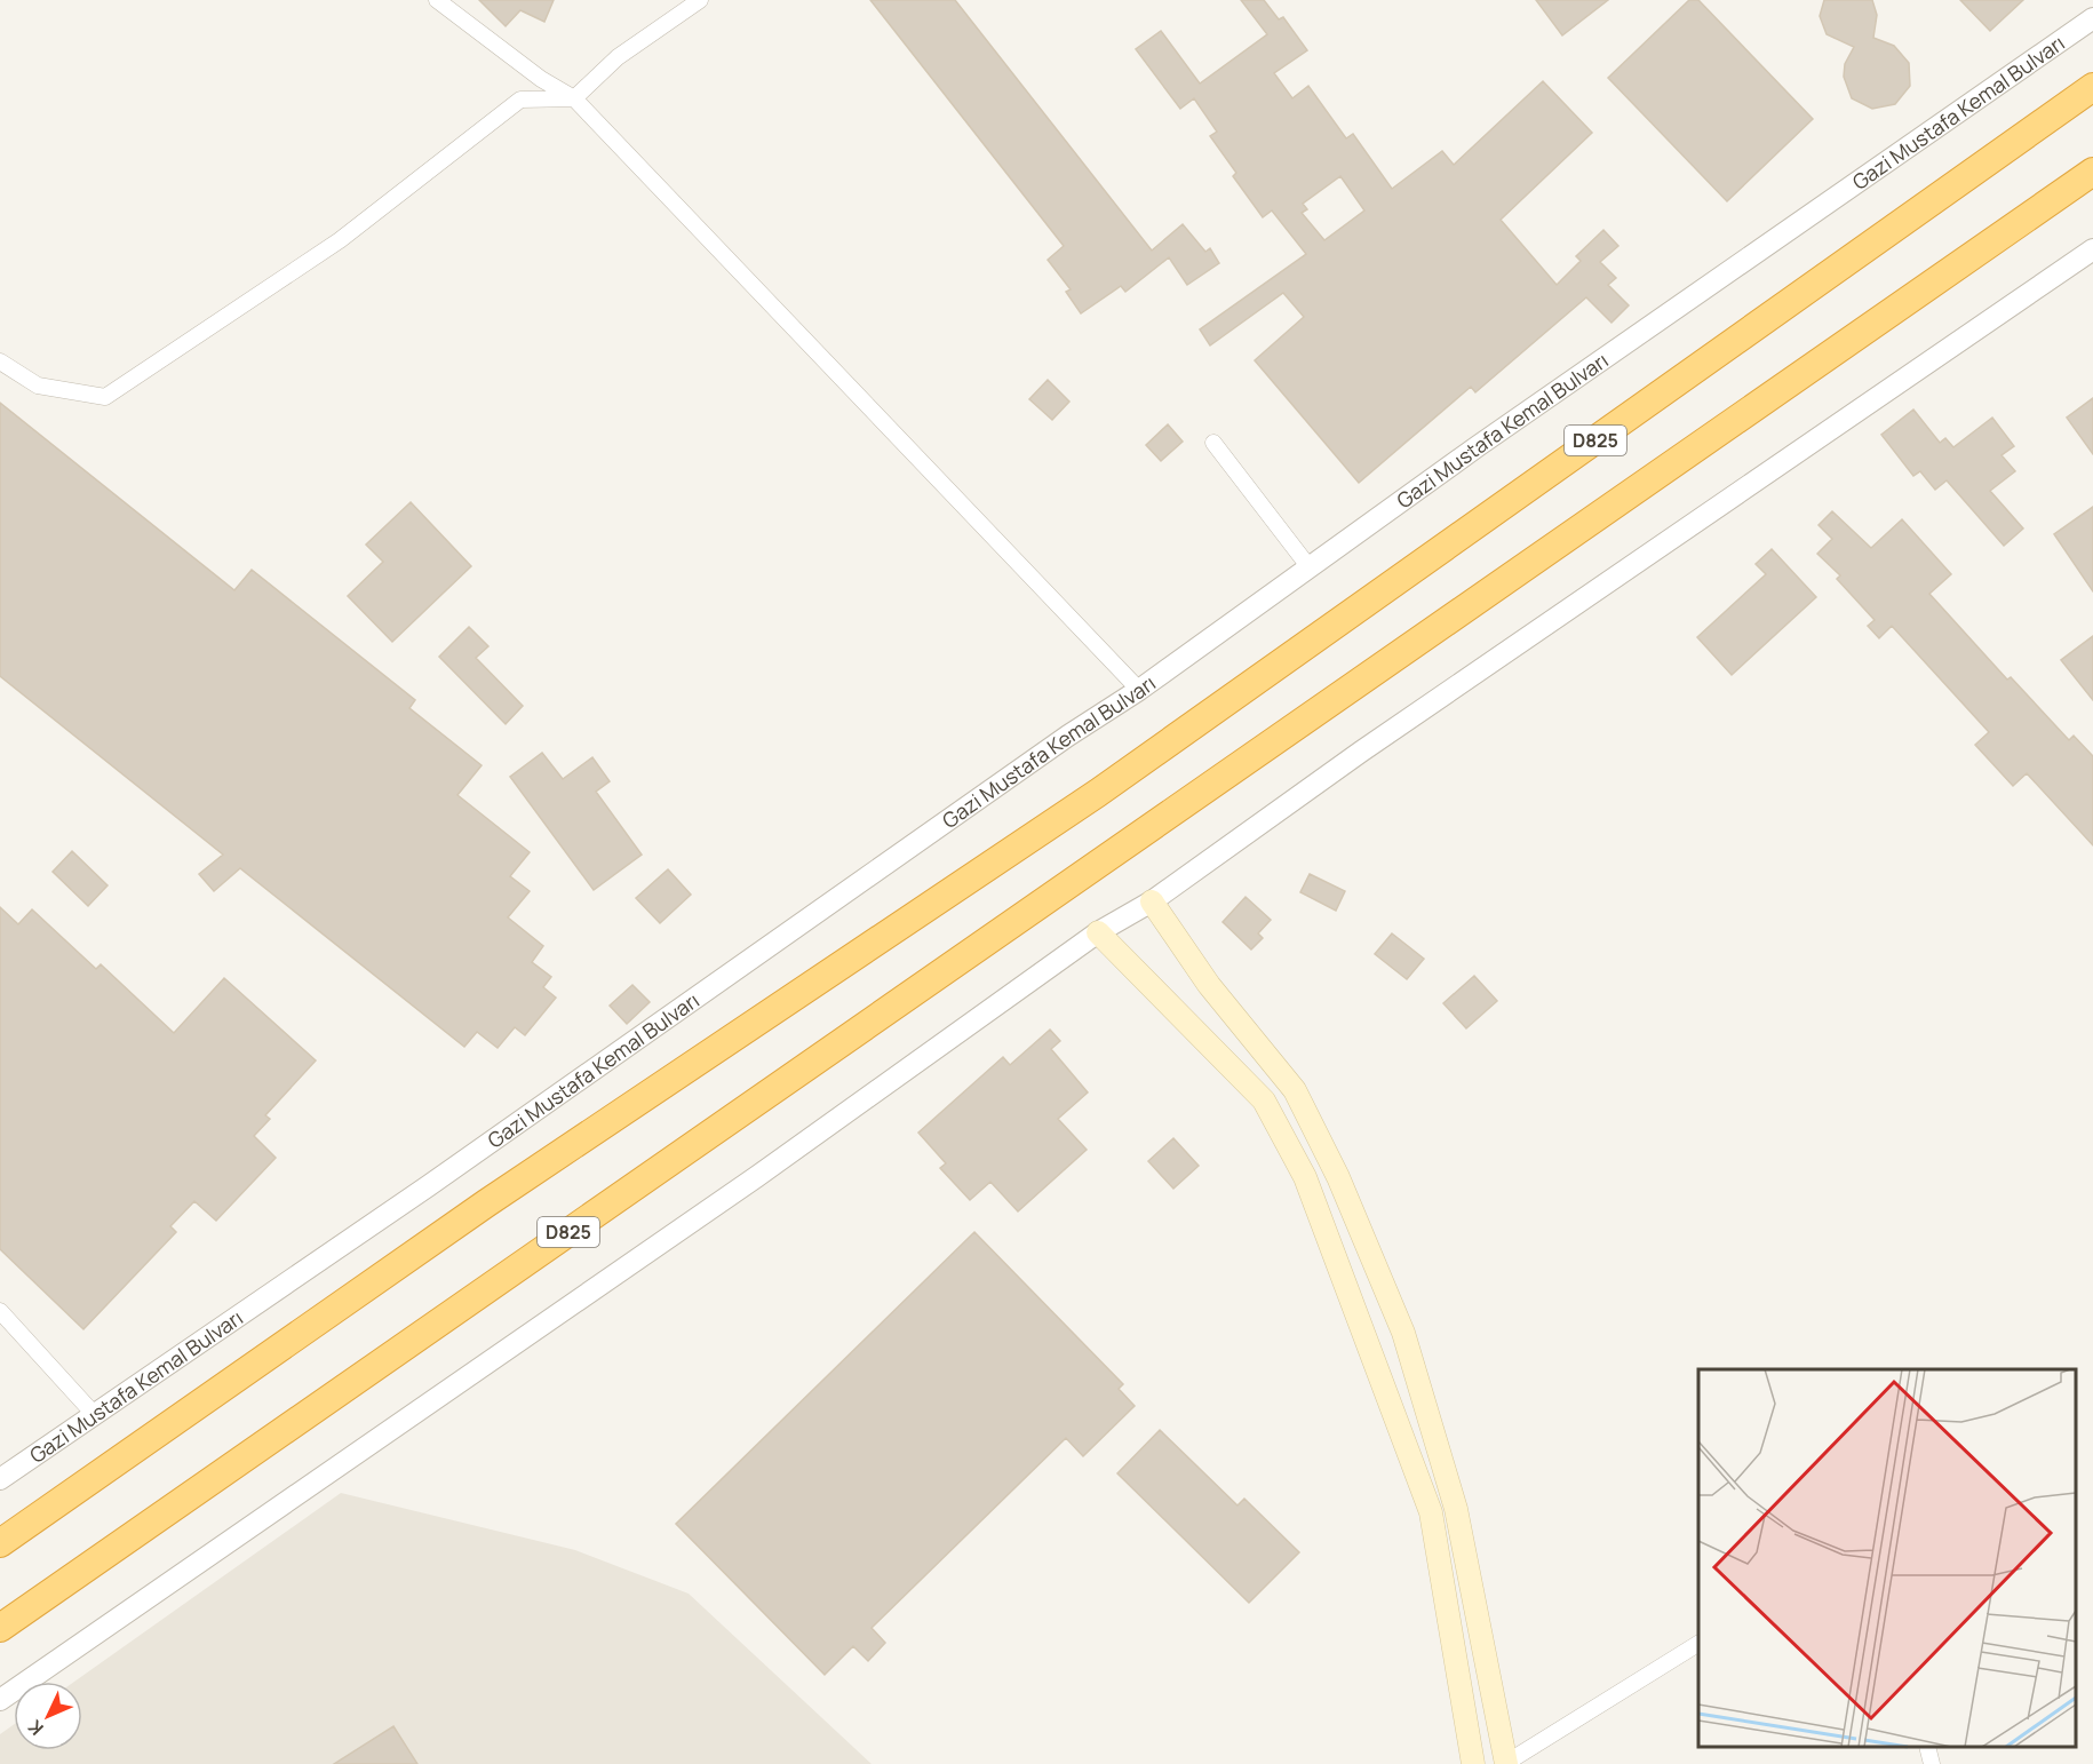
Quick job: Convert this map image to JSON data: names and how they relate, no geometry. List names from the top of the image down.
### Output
{
  "streets": {
    "highway": ["D825"],
    "street": ["Gazi Mustafa Kemal Bulvarı"]
  },
  "north": "bottom left"
}
